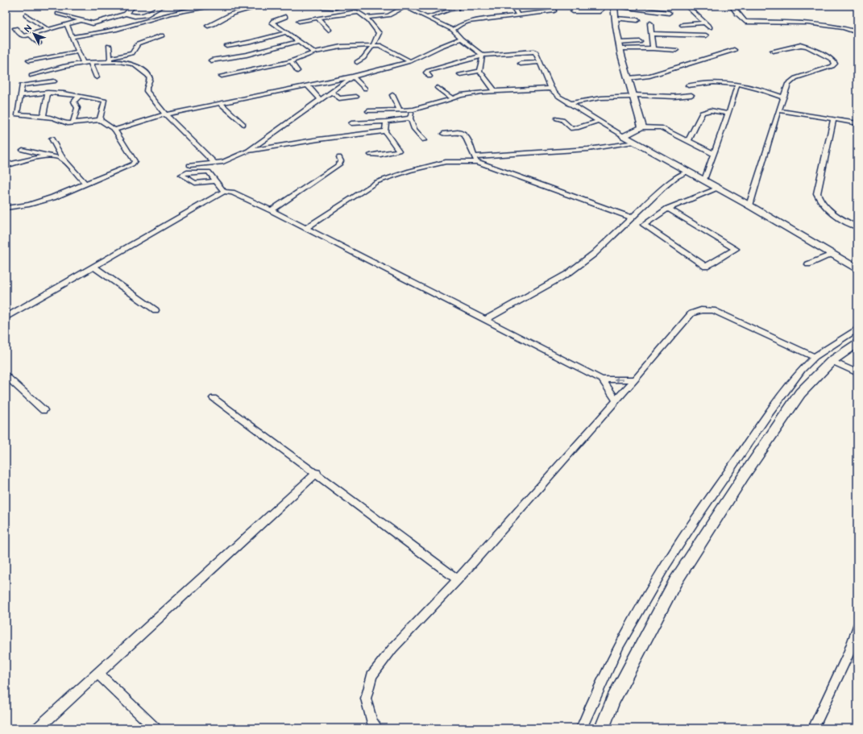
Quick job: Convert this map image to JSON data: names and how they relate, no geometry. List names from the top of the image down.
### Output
{
  "north": "top left"
}
